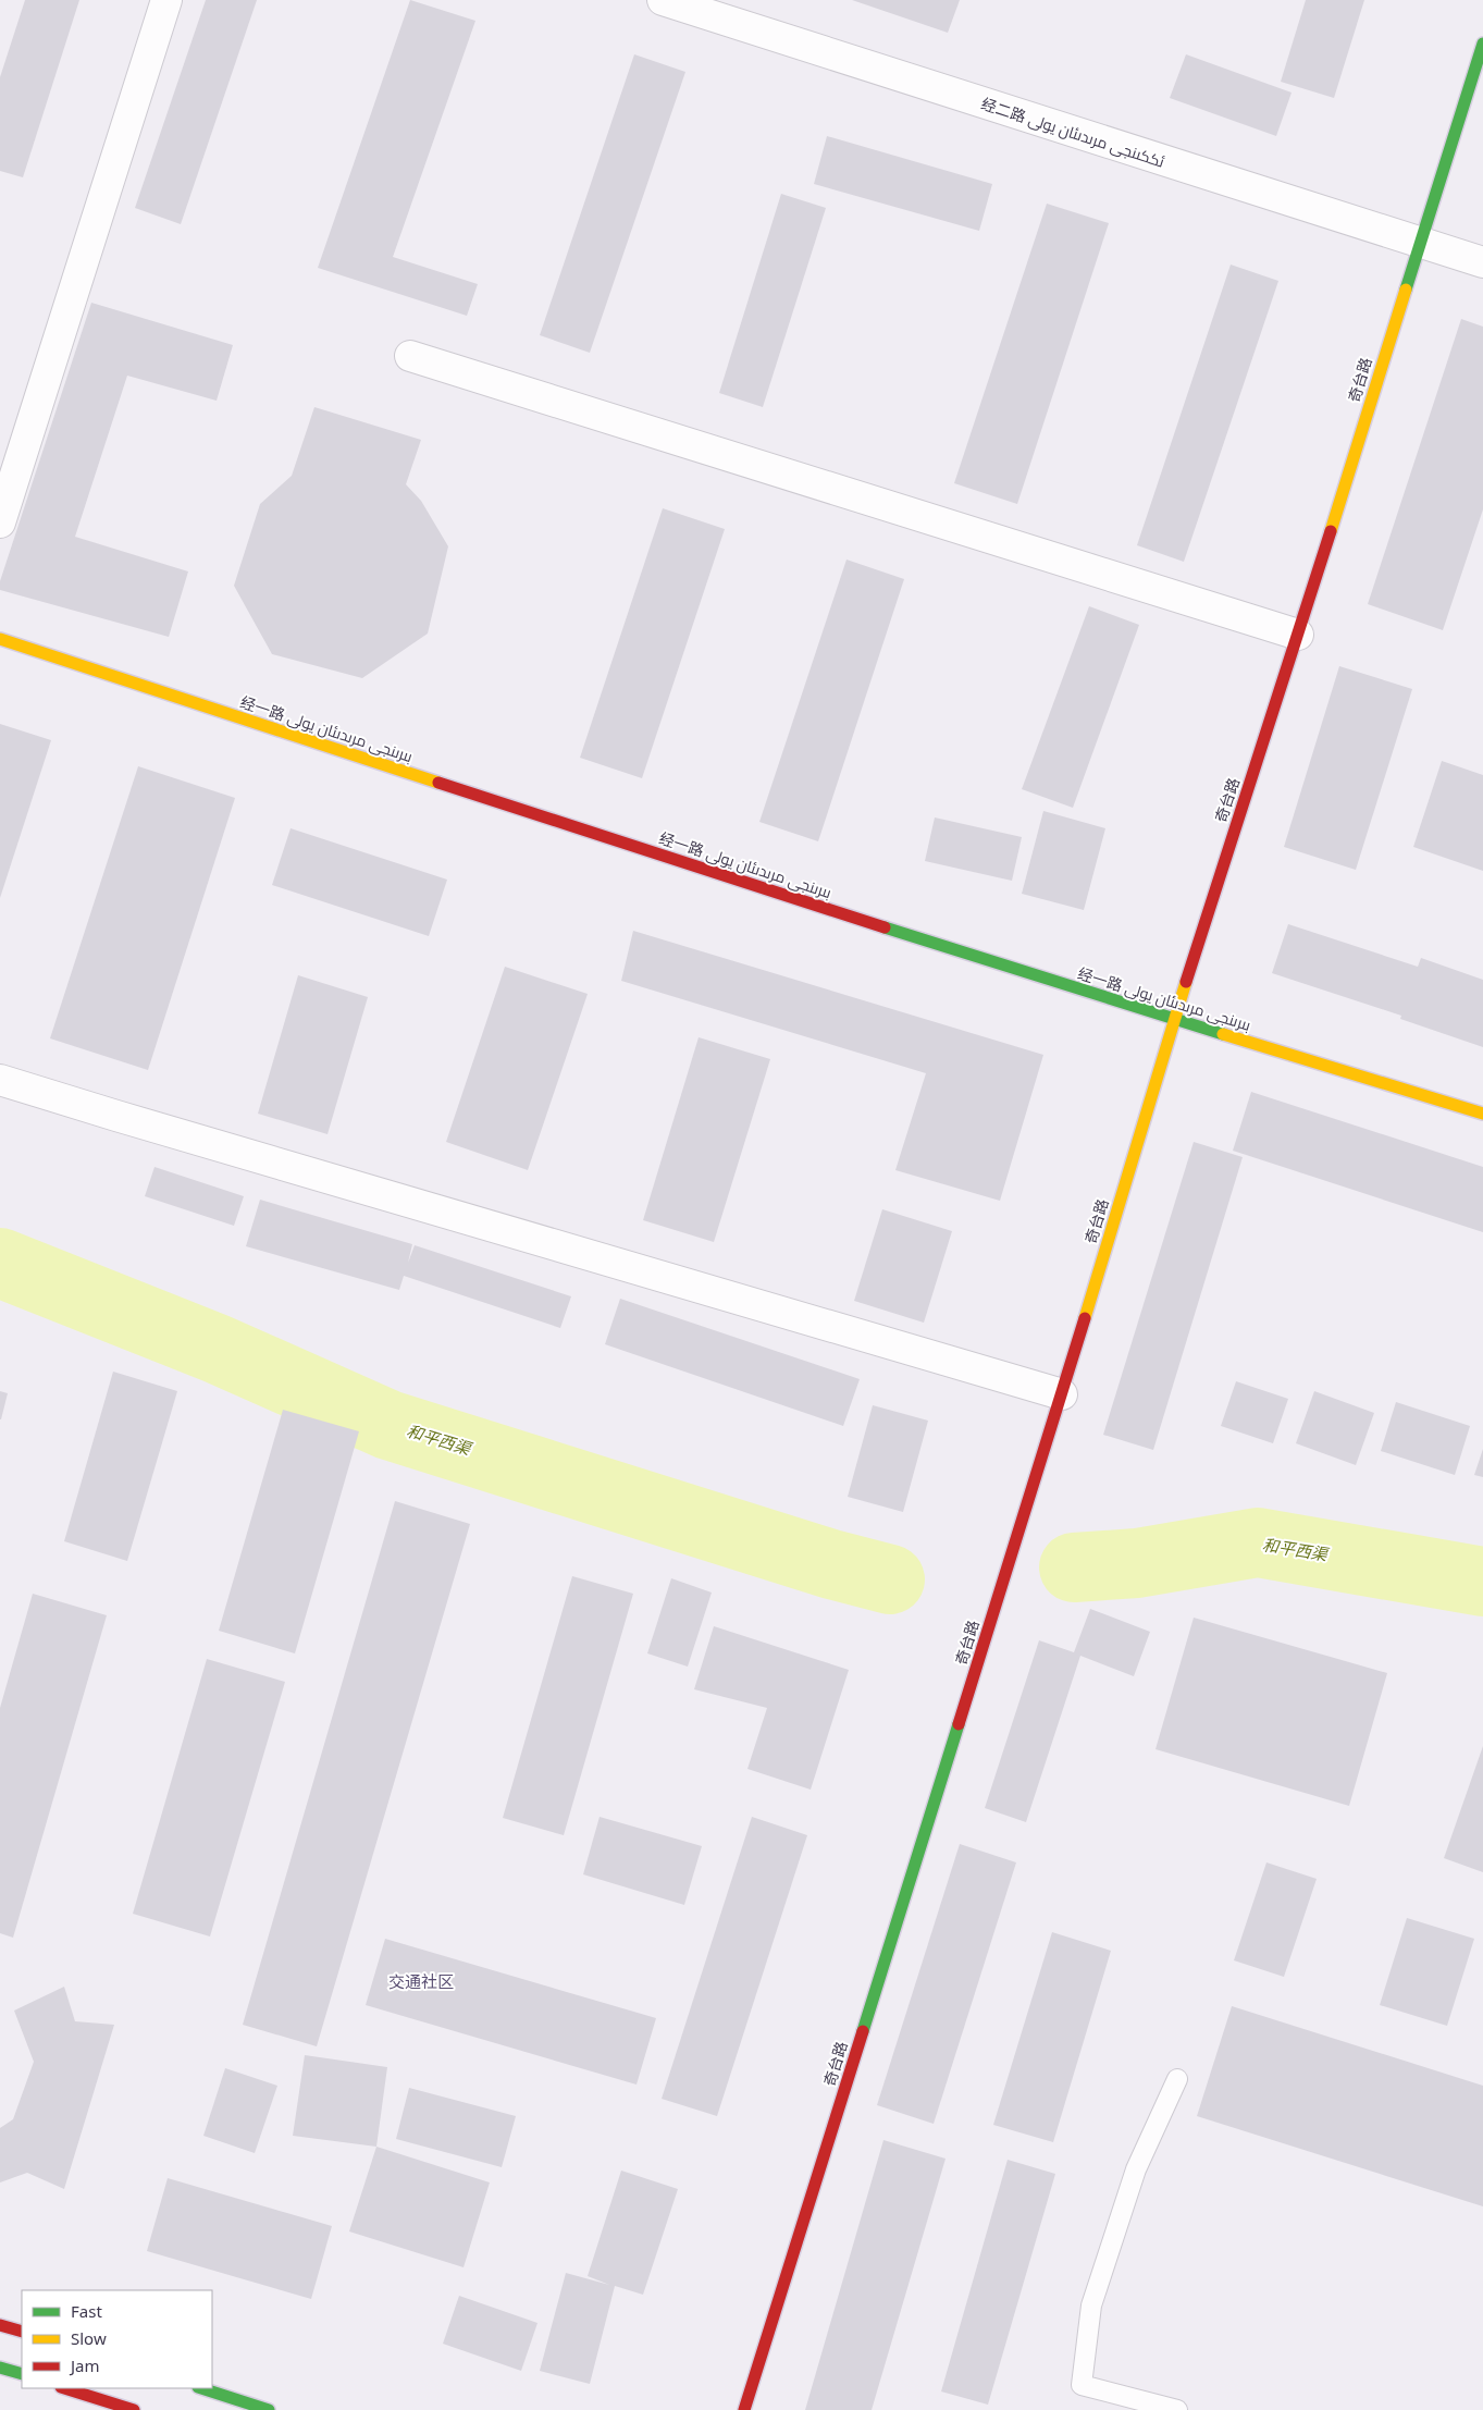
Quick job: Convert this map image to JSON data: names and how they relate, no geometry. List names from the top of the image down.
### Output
{
  "streets": {
    "street": ["经二路 ئككىنجى مرىدىئان يولى", "奇台路", "经一路 بىرىنجى مرىدىئان يولى"]
  },
  "crossings": [
    ["经二路 ئككىنجى مرىدىئان يولى", "奇台路"],
    ["奇台路", "经一路 بىرىنجى مرىدىئان يولى"]
  ],
  "districts": ["交通社区"],
  "water": ["和平西渠"],
  "legend": ["Fast", "Slow", "Jam"]
}
